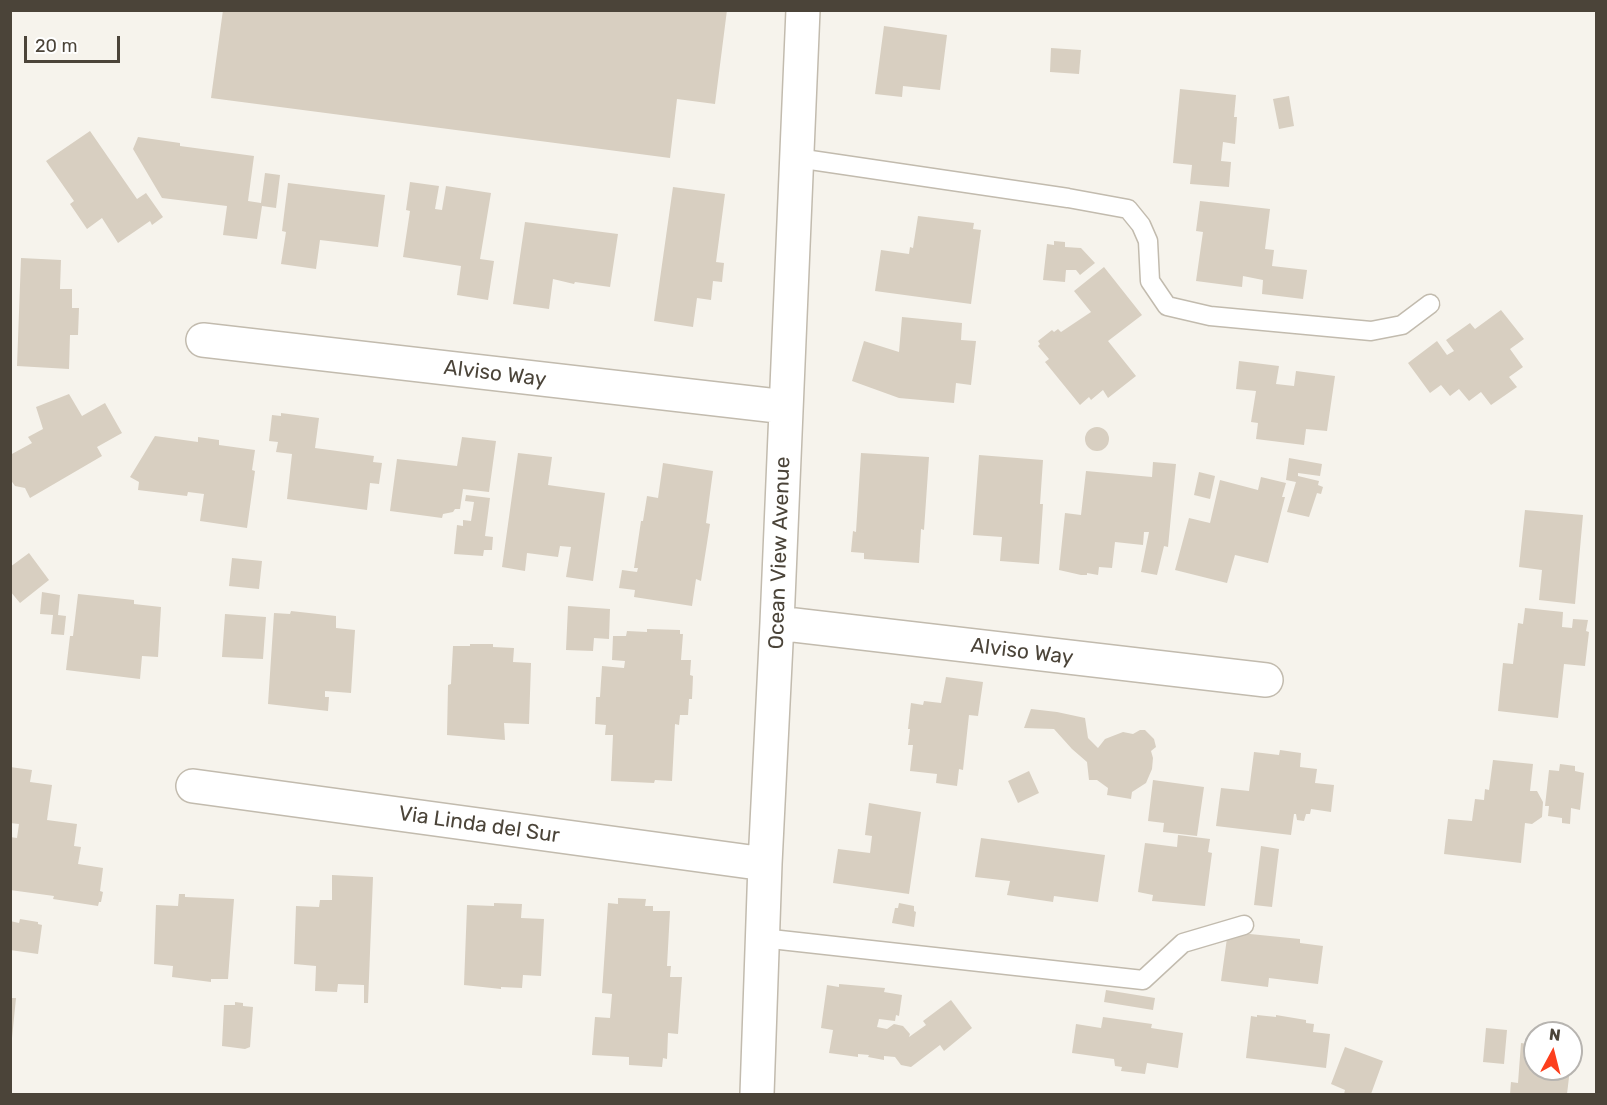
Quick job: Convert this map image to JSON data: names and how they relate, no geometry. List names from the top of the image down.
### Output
{
  "streets": {
    "street": ["Alviso Way", "Ocean View Avenue", "Via Linda del Sur"]
  },
  "crossings": [
    ["Alviso Way", "Ocean View Avenue"],
    ["Ocean View Avenue", "Via Linda del Sur"]
  ],
  "scale_bar": "20 m",
  "north": "top"
}
